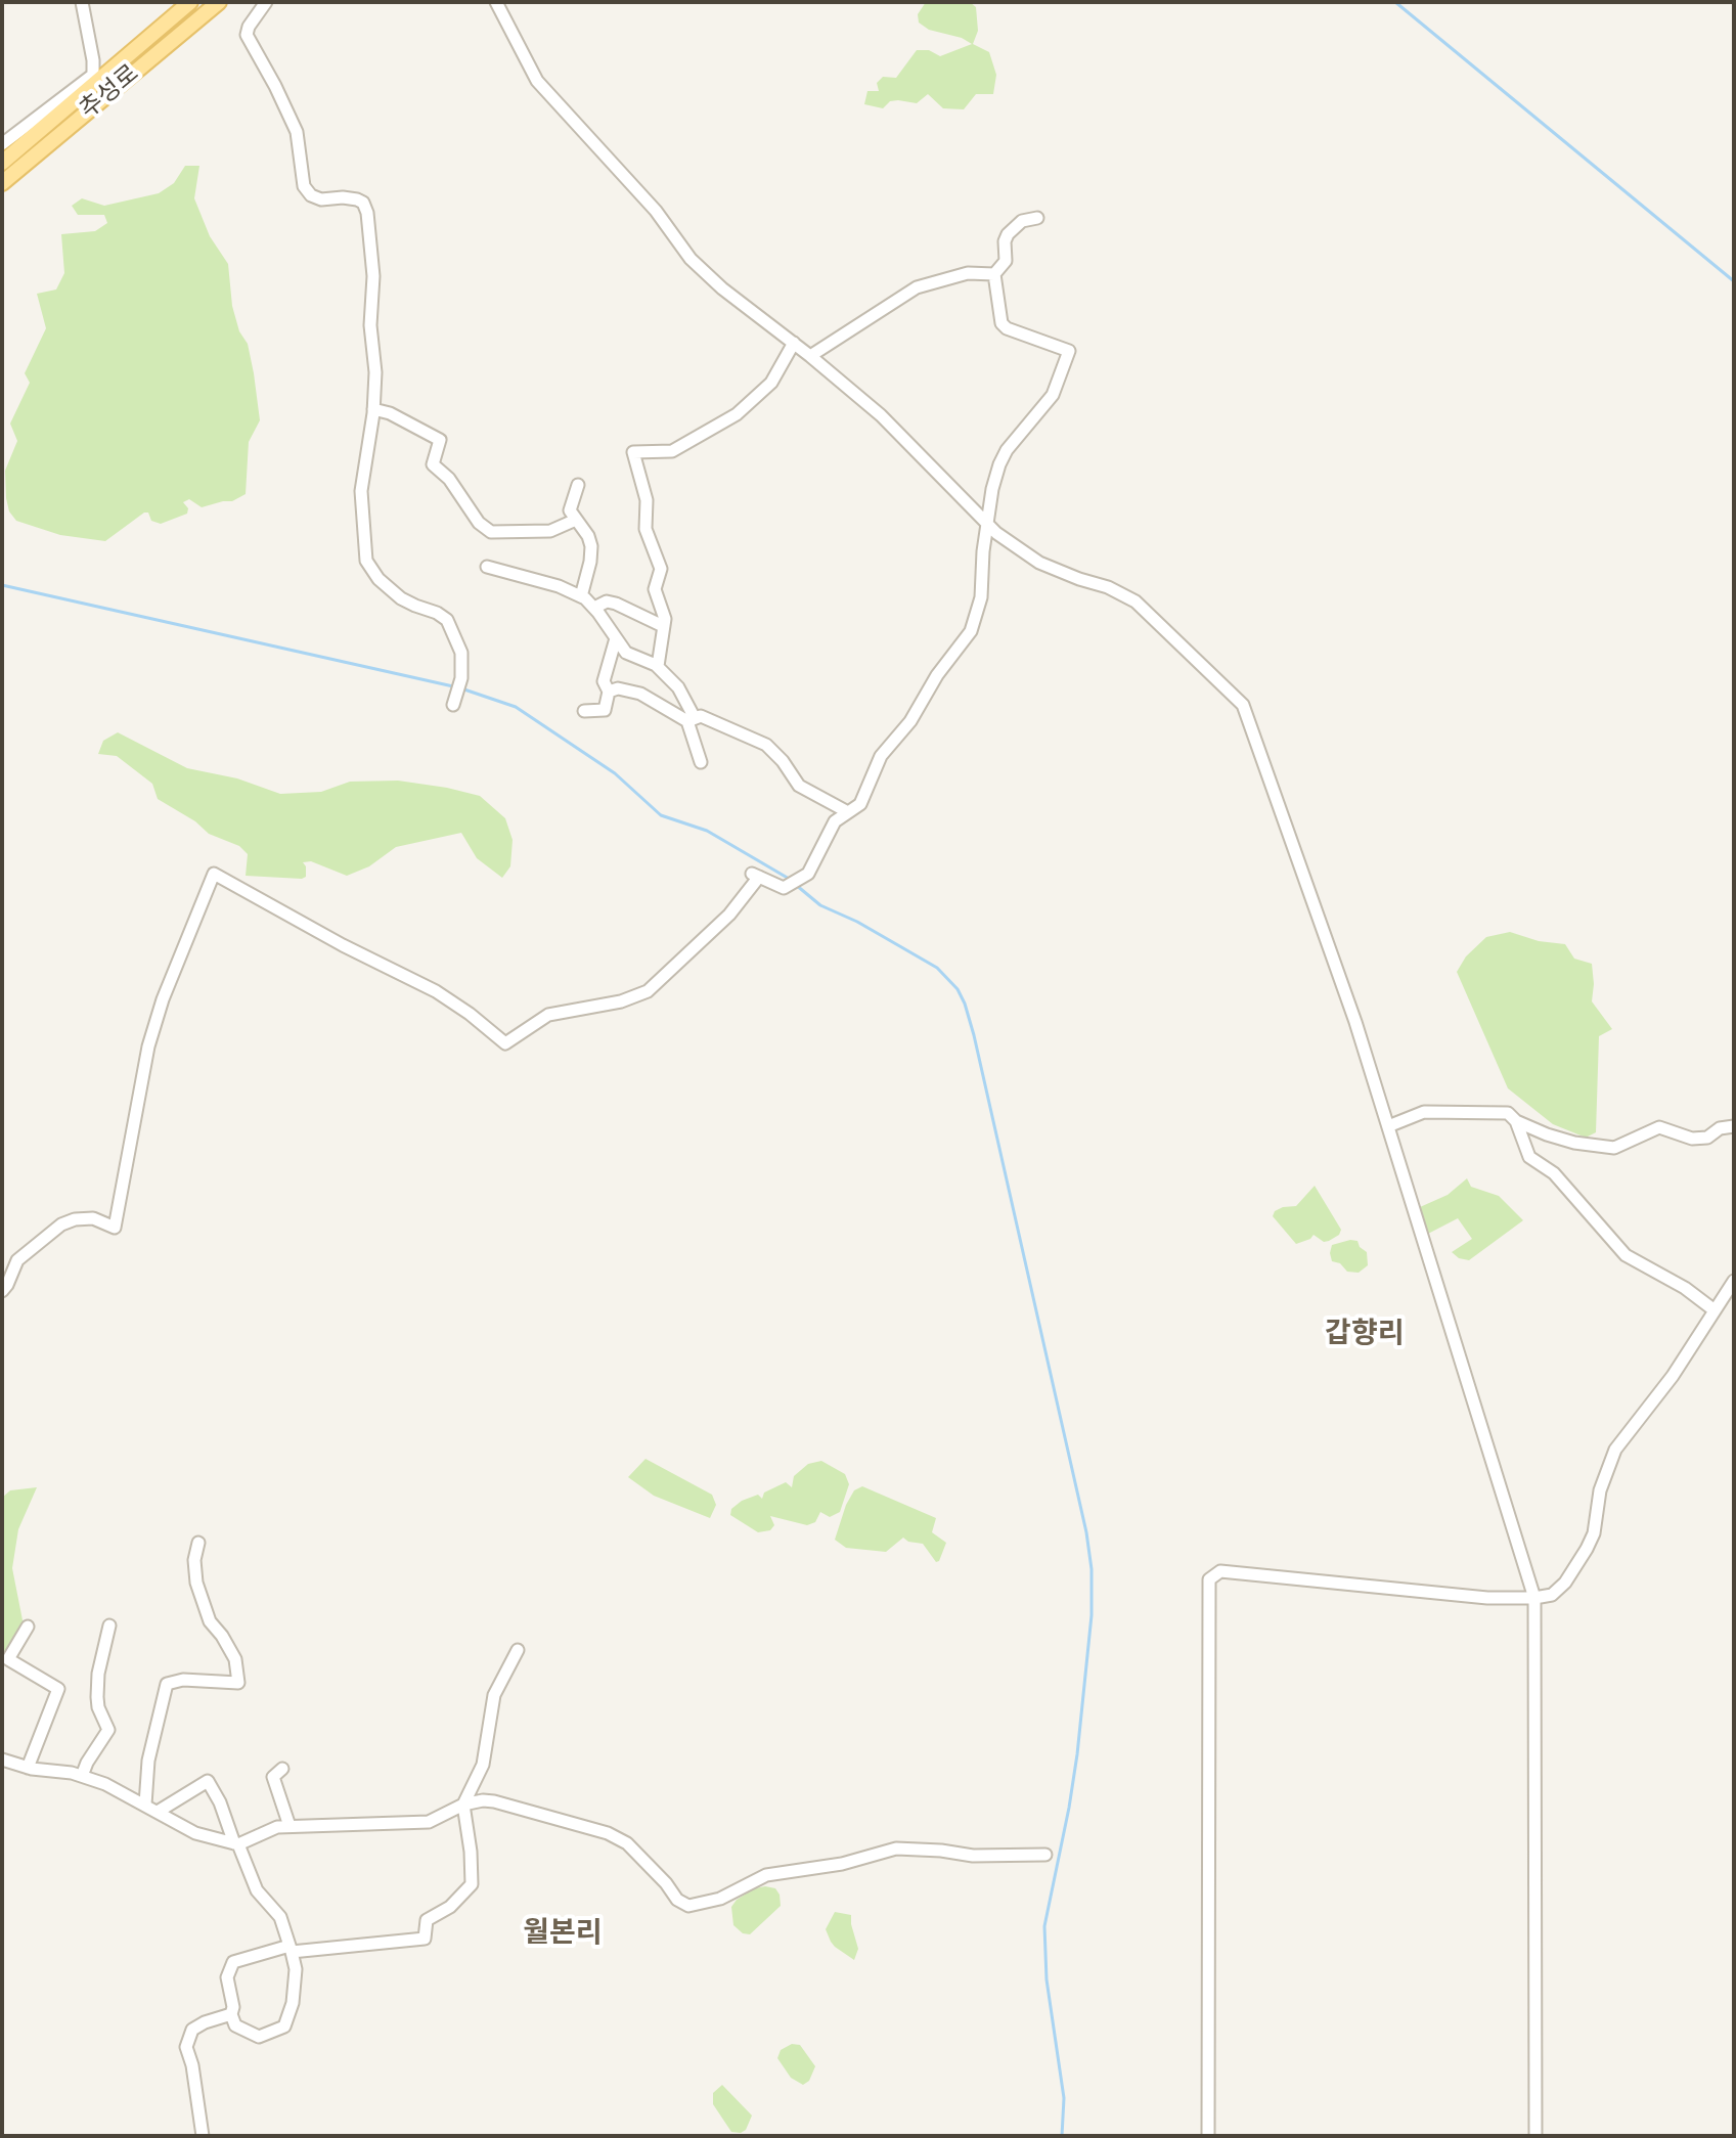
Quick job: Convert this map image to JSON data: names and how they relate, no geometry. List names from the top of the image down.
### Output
{
  "streets": {
    "main road": ["추성로"]
  },
  "districts": ["갑향리", "월본리"]
}
